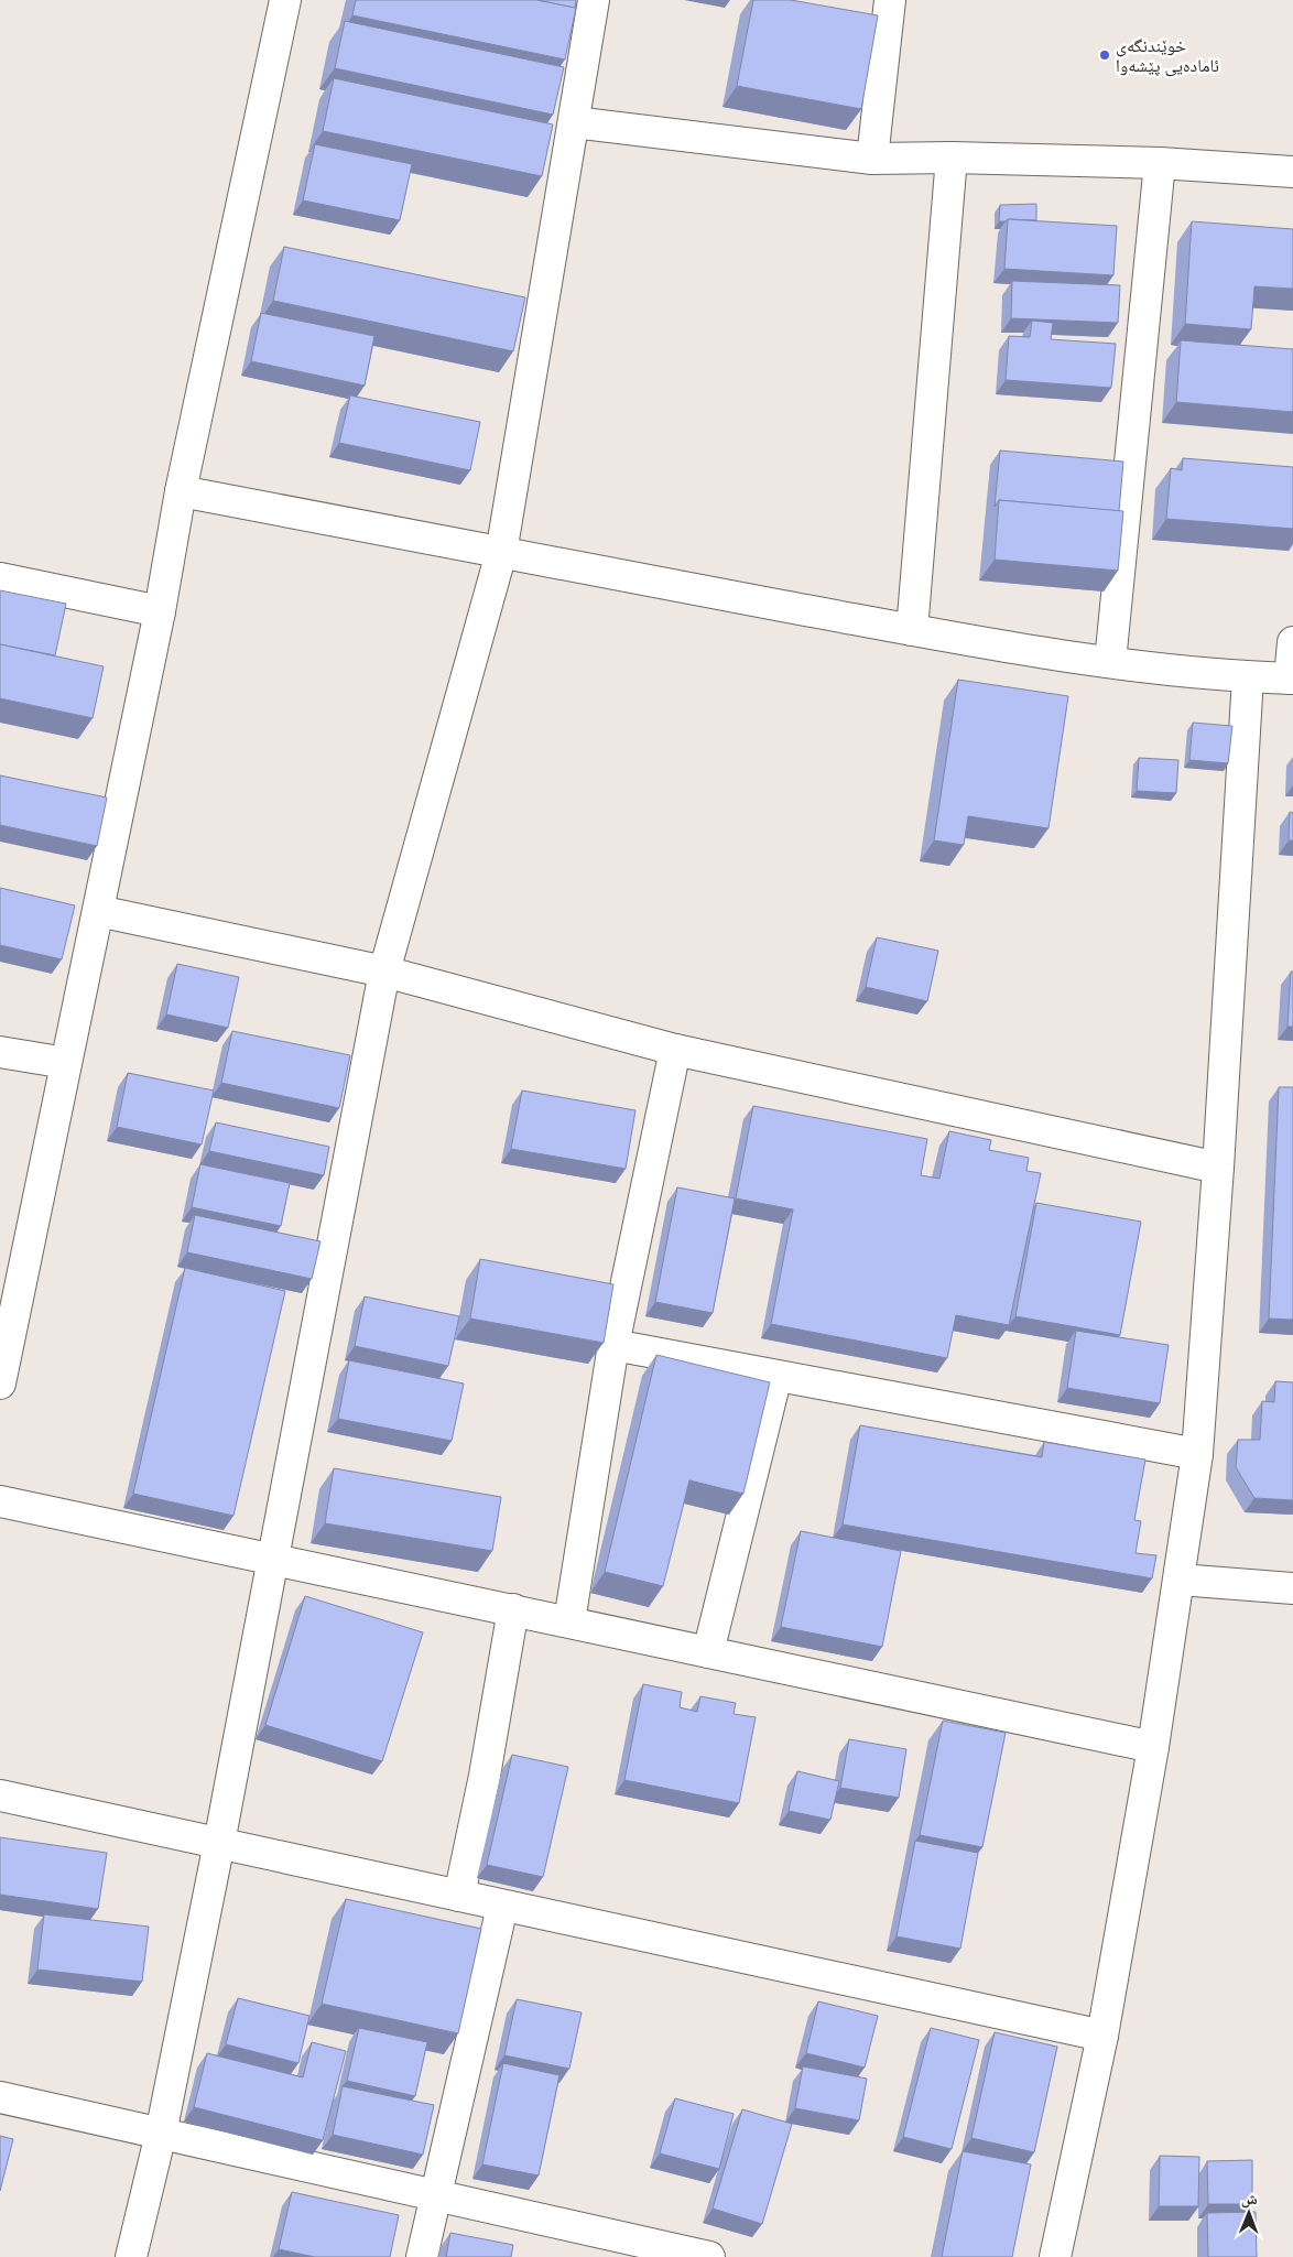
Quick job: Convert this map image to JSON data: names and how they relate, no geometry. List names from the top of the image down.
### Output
{
  "places": ["خوێندنگەی ئامادەیی پێشەوا"],
  "north": "top"
}
